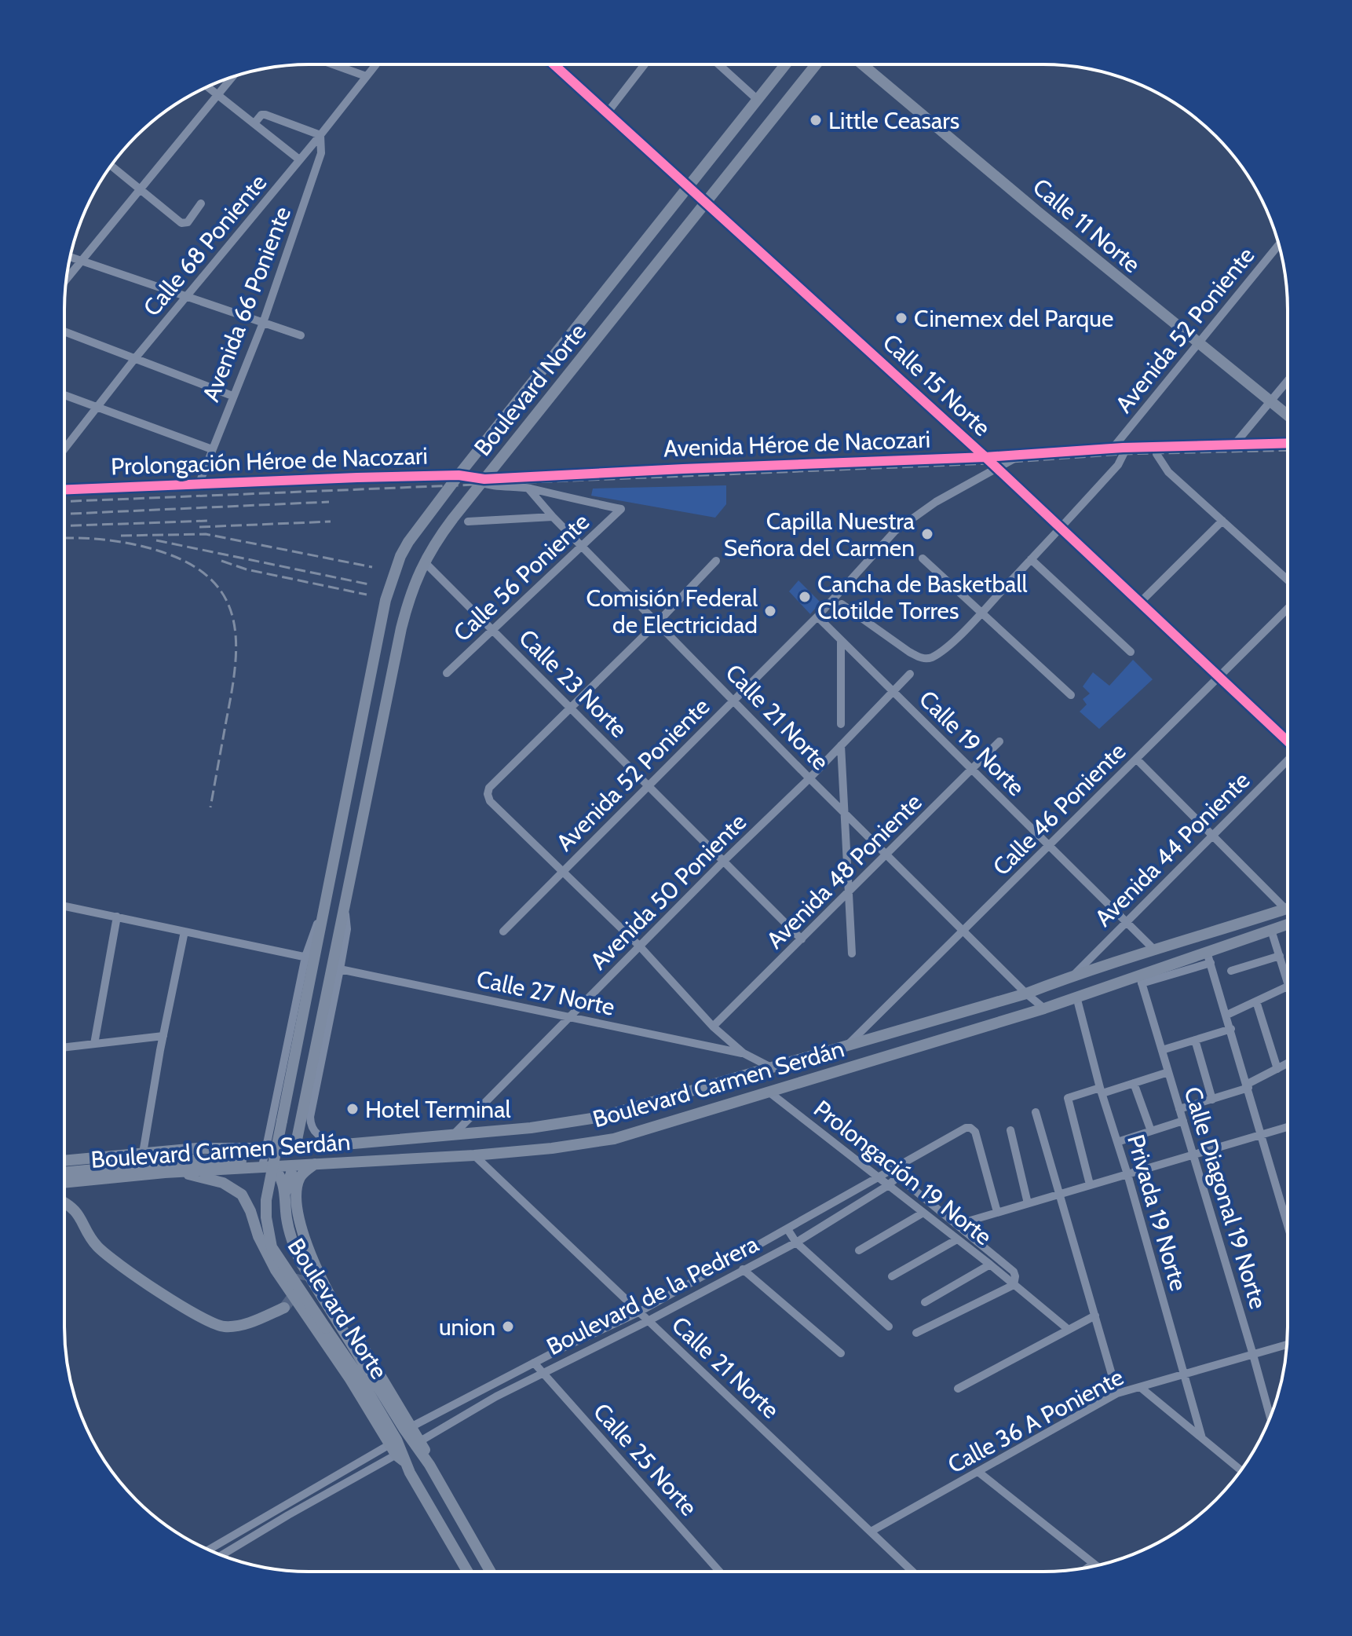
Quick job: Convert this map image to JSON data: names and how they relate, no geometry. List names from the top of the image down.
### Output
{
  "streets": {
    "main road": ["Calle 11 Norte", "Boulevard Norte", "Boulevard Carmen Serdán"],
    "street": [
      "Calle 68 Poniente",
      "Avenida 66 Poniente",
      "Avenida 52 Poniente",
      "Calle 15 Norte",
      "Avenida Héroe de Nacozari",
      "Prolongación Héroe de Nacozari",
      "Calle 56 Poniente",
      "Calle 23 Norte",
      "Calle 21 Norte",
      "Calle 19 Norte",
      "Calle 46 Poniente",
      "Avenida 44 Poniente",
      "Avenida 48 Poniente",
      "Avenida 50 Poniente",
      "Calle 27 Norte",
      "Prolongación 19 Norte",
      "Calle Diagonal 19 Norte",
      "Privada 19 Norte",
      "Boulevard de la Pedrera",
      "Calle 36 A Poniente",
      "Calle 25 Norte"
    ]
  },
  "crossings": [
    ["Calle 11 Norte", "Avenida 52 Poniente"],
    ["Calle 68 Poniente", "Avenida 66 Poniente"],
    ["Avenida 66 Poniente", "Prolongación Héroe de Nacozari"],
    ["Avenida 52 Poniente", "Calle 15 Norte"],
    ["Avenida 52 Poniente", "Avenida Héroe de Nacozari"],
    ["Avenida 52 Poniente", "Calle 23 Norte"],
    ["Avenida 52 Poniente", "Calle 21 Norte"],
    ["Avenida 52 Poniente", "Calle 19 Norte"],
    ["Calle 15 Norte", "Boulevard Norte"],
    ["Calle 15 Norte", "Avenida Héroe de Nacozari"],
    ["Calle 15 Norte", "Calle 46 Poniente"],
    ["Boulevard Norte", "Avenida Héroe de Nacozari"],
    ["Boulevard Norte", "Prolongación Héroe de Nacozari"],
    ["Boulevard Norte", "Calle 23 Norte"],
    ["Boulevard Norte", "Calle 27 Norte"],
    ["Boulevard Norte", "Boulevard Carmen Serdán"],
    ["Avenida Héroe de Nacozari", "Prolongación Héroe de Nacozari"],
    ["Calle 56 Poniente", "Calle 23 Norte"],
    ["Calle 56 Poniente", "Calle 21 Norte"],
    ["Calle 23 Norte", "Avenida 48 Poniente"],
    ["Calle 23 Norte", "Avenida 50 Poniente"],
    ["Calle 21 Norte", "Calle 46 Poniente"],
    ["Calle 21 Norte", "Avenida 48 Poniente"],
    ["Calle 21 Norte", "Avenida 50 Poniente"],
    ["Calle 21 Norte", "Boulevard Carmen Serdán"],
    ["Calle 21 Norte", "Boulevard de la Pedrera"],
    ["Calle 21 Norte", "Calle 36 A Poniente"],
    ["Calle 19 Norte", "Calle 46 Poniente"],
    ["Calle 19 Norte", "Avenida 44 Poniente"],
    ["Calle 19 Norte", "Avenida 48 Poniente"],
    ["Calle 19 Norte", "Avenida 50 Poniente"],
    ["Calle 19 Norte", "Boulevard Carmen Serdán"],
    ["Calle 46 Poniente", "Boulevard Carmen Serdán"],
    ["Avenida 44 Poniente", "Boulevard Carmen Serdán"],
    ["Avenida 50 Poniente", "Calle 27 Norte"],
    ["Avenida 50 Poniente", "Boulevard Carmen Serdán"],
    ["Boulevard Carmen Serdán", "Prolongación 19 Norte"],
    ["Boulevard Carmen Serdán", "Calle Diagonal 19 Norte"],
    ["Boulevard Carmen Serdán", "Privada 19 Norte"],
    ["Prolongación 19 Norte", "Boulevard de la Pedrera"],
    ["Calle Diagonal 19 Norte", "Calle 36 A Poniente"],
    ["Privada 19 Norte", "Calle 36 A Poniente"],
    ["Boulevard de la Pedrera", "Calle 25 Norte"]
  ],
  "places": [
    "Little Ceasars",
    "Cinemex del Parque",
    "Capilla Nuestra Señora del Carmen",
    "Cancha de Basketball Clotilde Torres",
    "Comisión Federal de Electricidad",
    "Hotel Terminal",
    "union"
  ]
}
